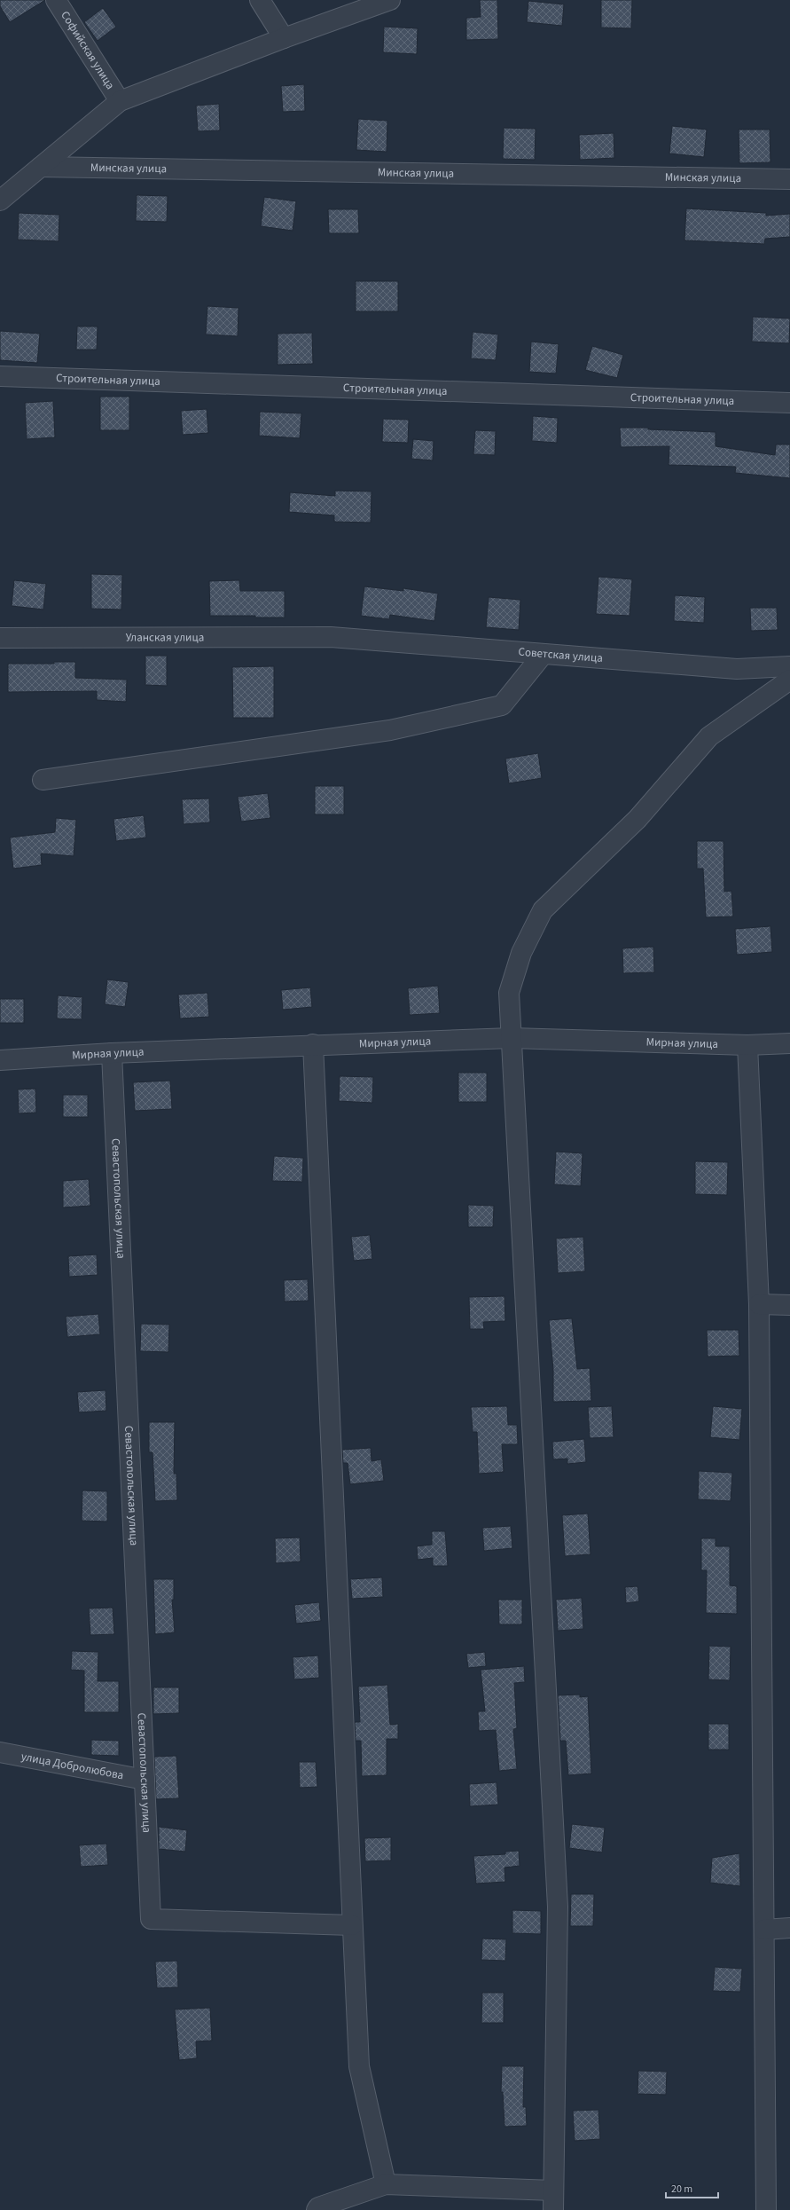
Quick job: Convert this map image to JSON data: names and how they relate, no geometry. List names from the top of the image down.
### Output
{
  "streets": {
    "street": [
      "Софийская улица",
      "Минская улица",
      "Строительная улица",
      "Уланская улица",
      "Советская улица",
      "Мирная улица",
      "Севастопольская улица",
      "улица Добролюбова"
    ]
  },
  "crossings": [
    ["Уланская улица", "Советская улица"],
    ["Мирная улица", "Севастопольская улица"],
    ["Севастопольская улица", "улица Добролюбова"]
  ],
  "scale_bar": "20 m"
}
